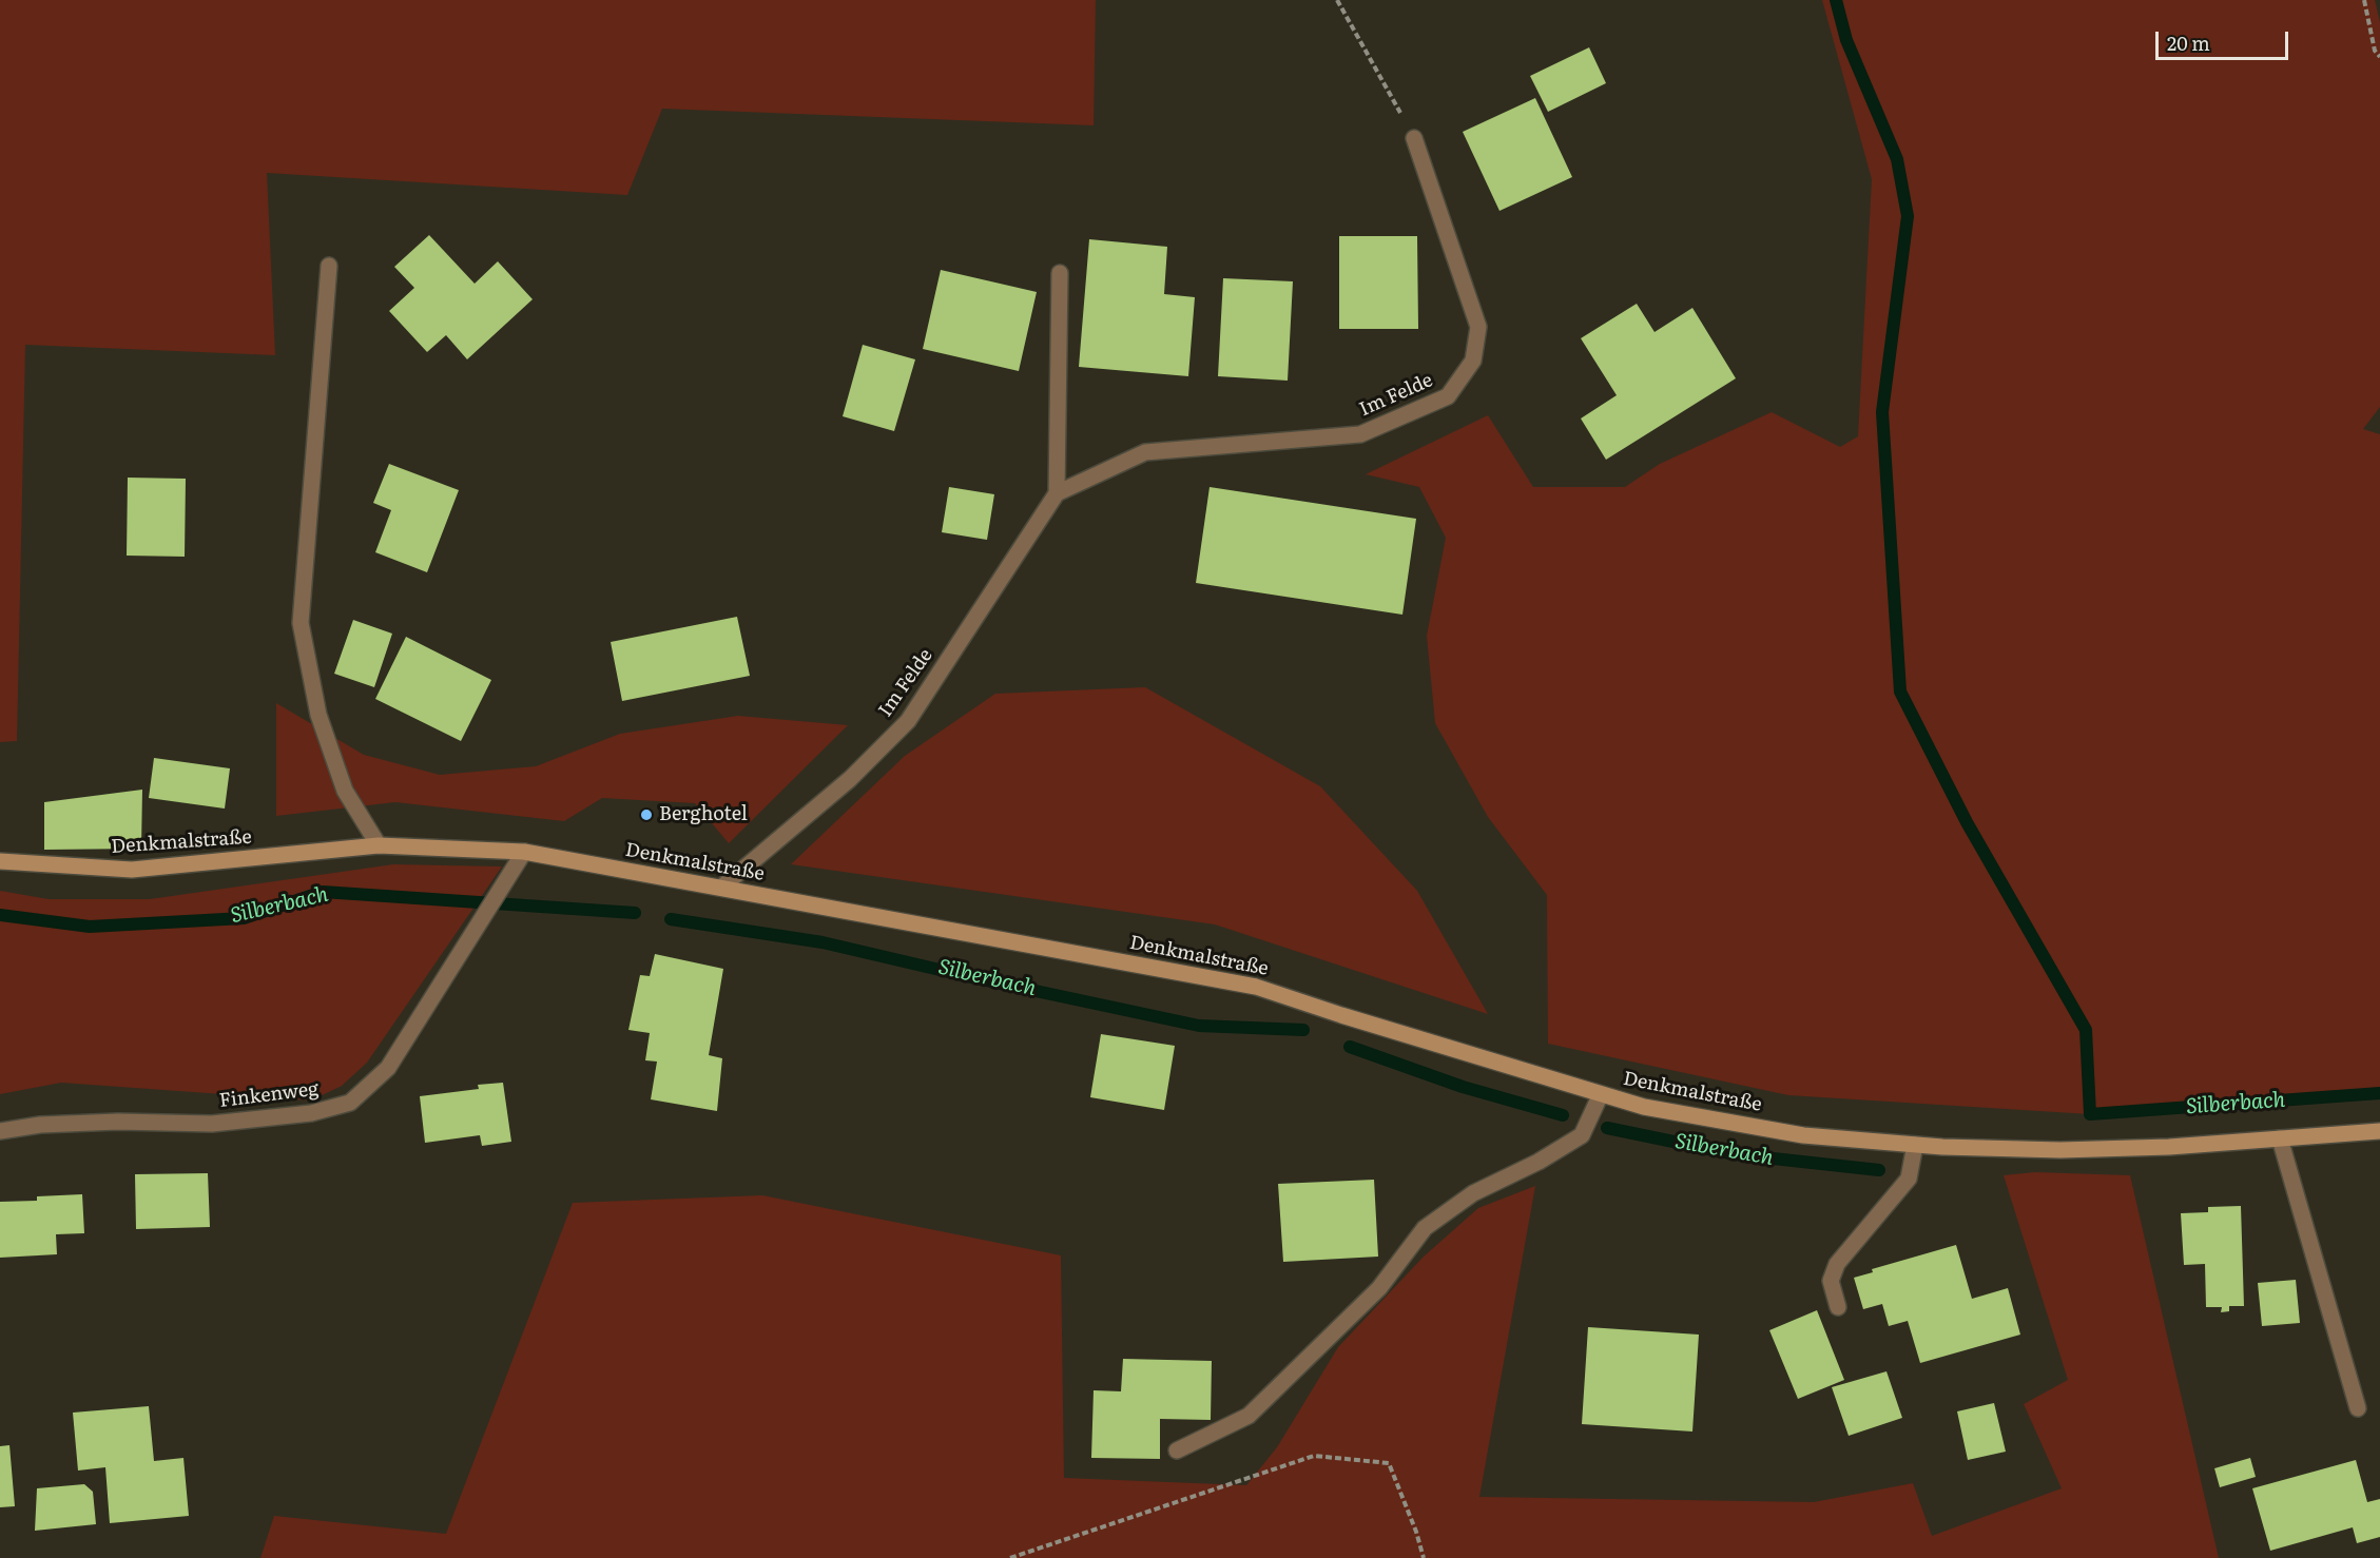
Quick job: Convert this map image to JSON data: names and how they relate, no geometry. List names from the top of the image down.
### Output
{
  "streets": {
    "main road": ["Denkmalstraße"],
    "street": ["Im Felde", "Finkenweg"]
  },
  "crossings": [
    ["Im Felde", "Denkmalstraße"],
    ["Denkmalstraße", "Finkenweg"]
  ],
  "water": ["Silberbach"],
  "places": ["Berghotel"],
  "scale_bar": "20 m"
}
